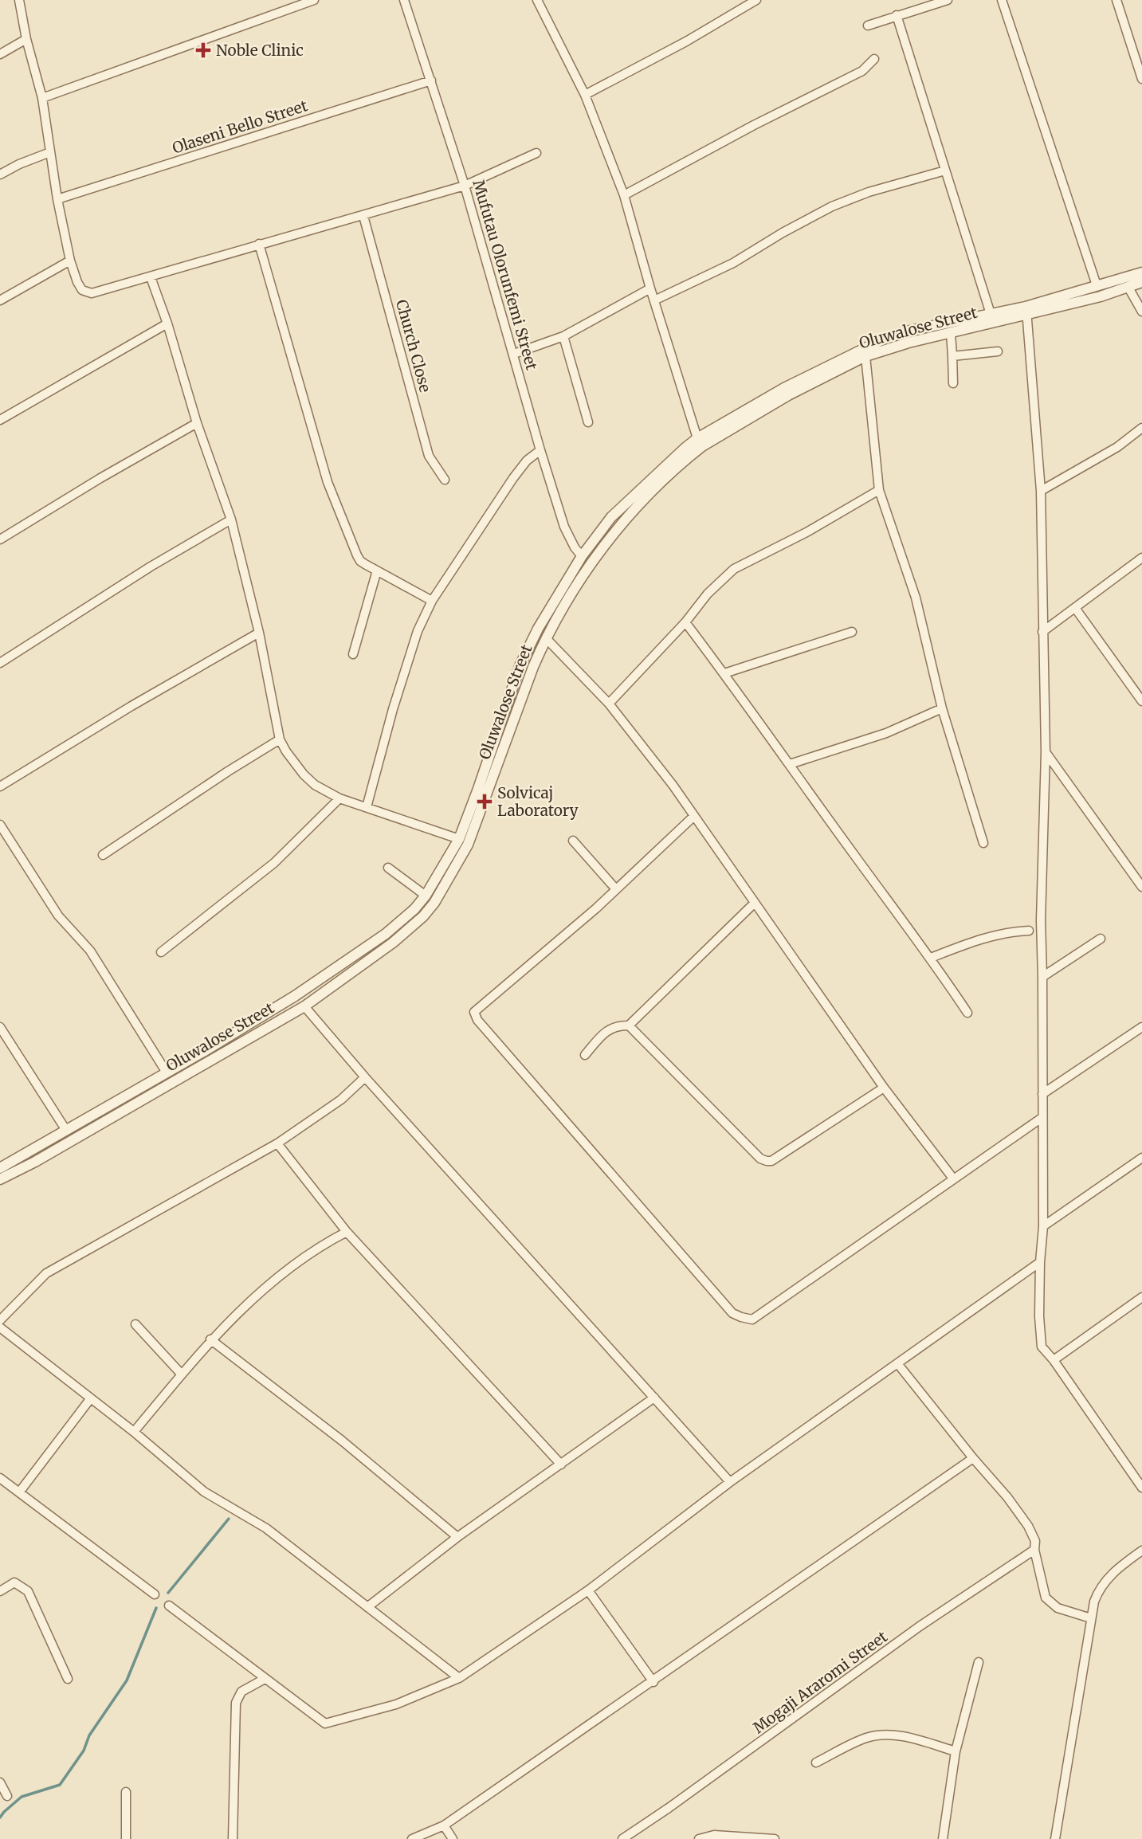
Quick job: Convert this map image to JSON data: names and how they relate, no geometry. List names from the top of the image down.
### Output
{
  "streets": {
    "street": [
      "Olaseni Bello Street",
      "Mufutau Olorunfemi Street",
      "Oluwalose Street",
      "Church Close",
      "Mogaji Araromi Street"
    ]
  },
  "crossings": [
    ["Olaseni Bello Street", "Mufutau Olorunfemi Street"],
    ["Mufutau Olorunfemi Street", "Oluwalose Street"]
  ],
  "places": {
    "health": ["Noble Clinic", "Solvicaj Laboratory"]
  }
}
